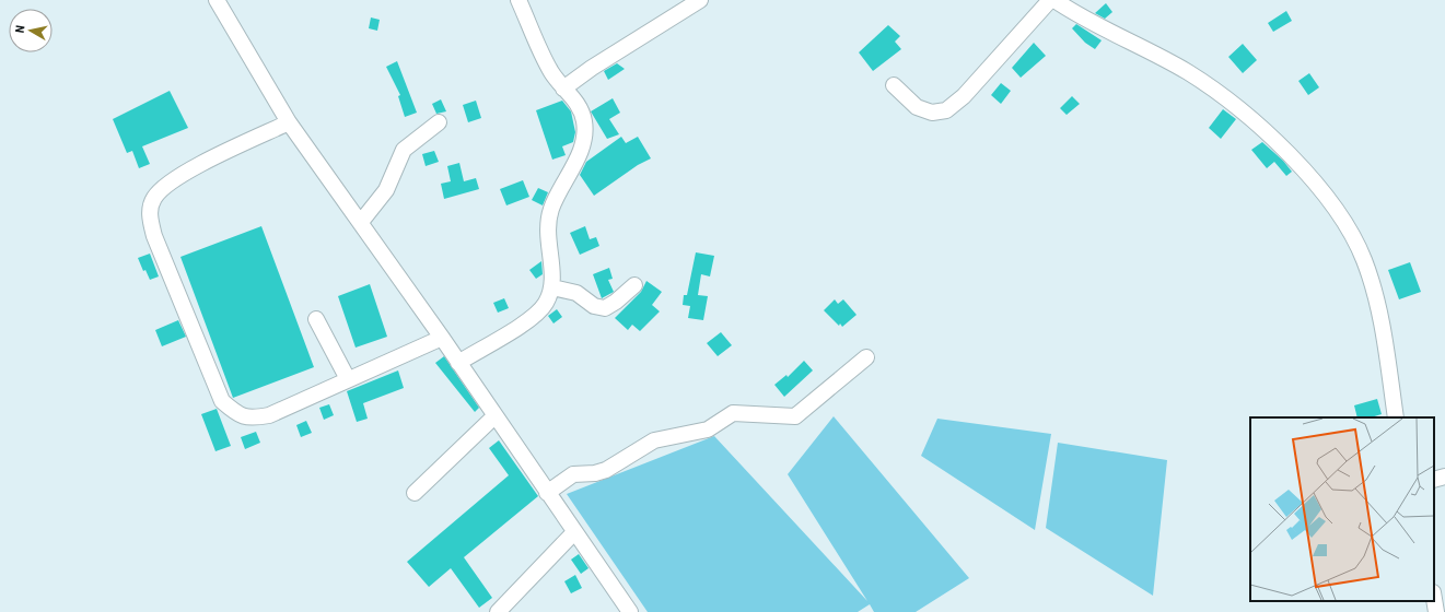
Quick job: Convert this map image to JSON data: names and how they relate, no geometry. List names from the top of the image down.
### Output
{
  "north": "left"
}
